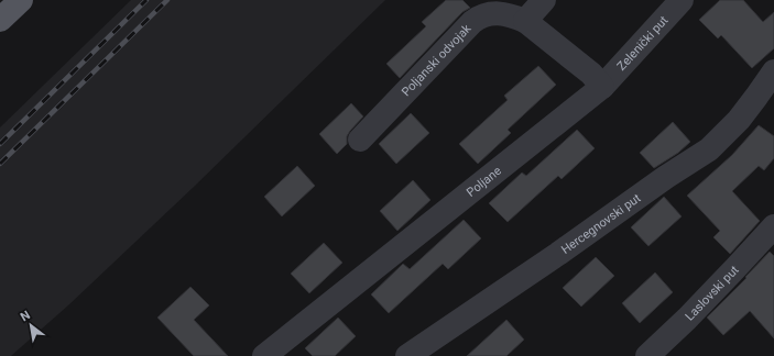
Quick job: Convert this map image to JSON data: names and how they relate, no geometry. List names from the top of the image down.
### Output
{
  "streets": {
    "street": [
      "Zelenički put",
      "Poljanski odvojak",
      "Poljane",
      "Hercegnovski put",
      "Laslovski put"
    ]
  },
  "crossings": [
    ["Zelenički put", "Poljane"]
  ],
  "north": "top left"
}
